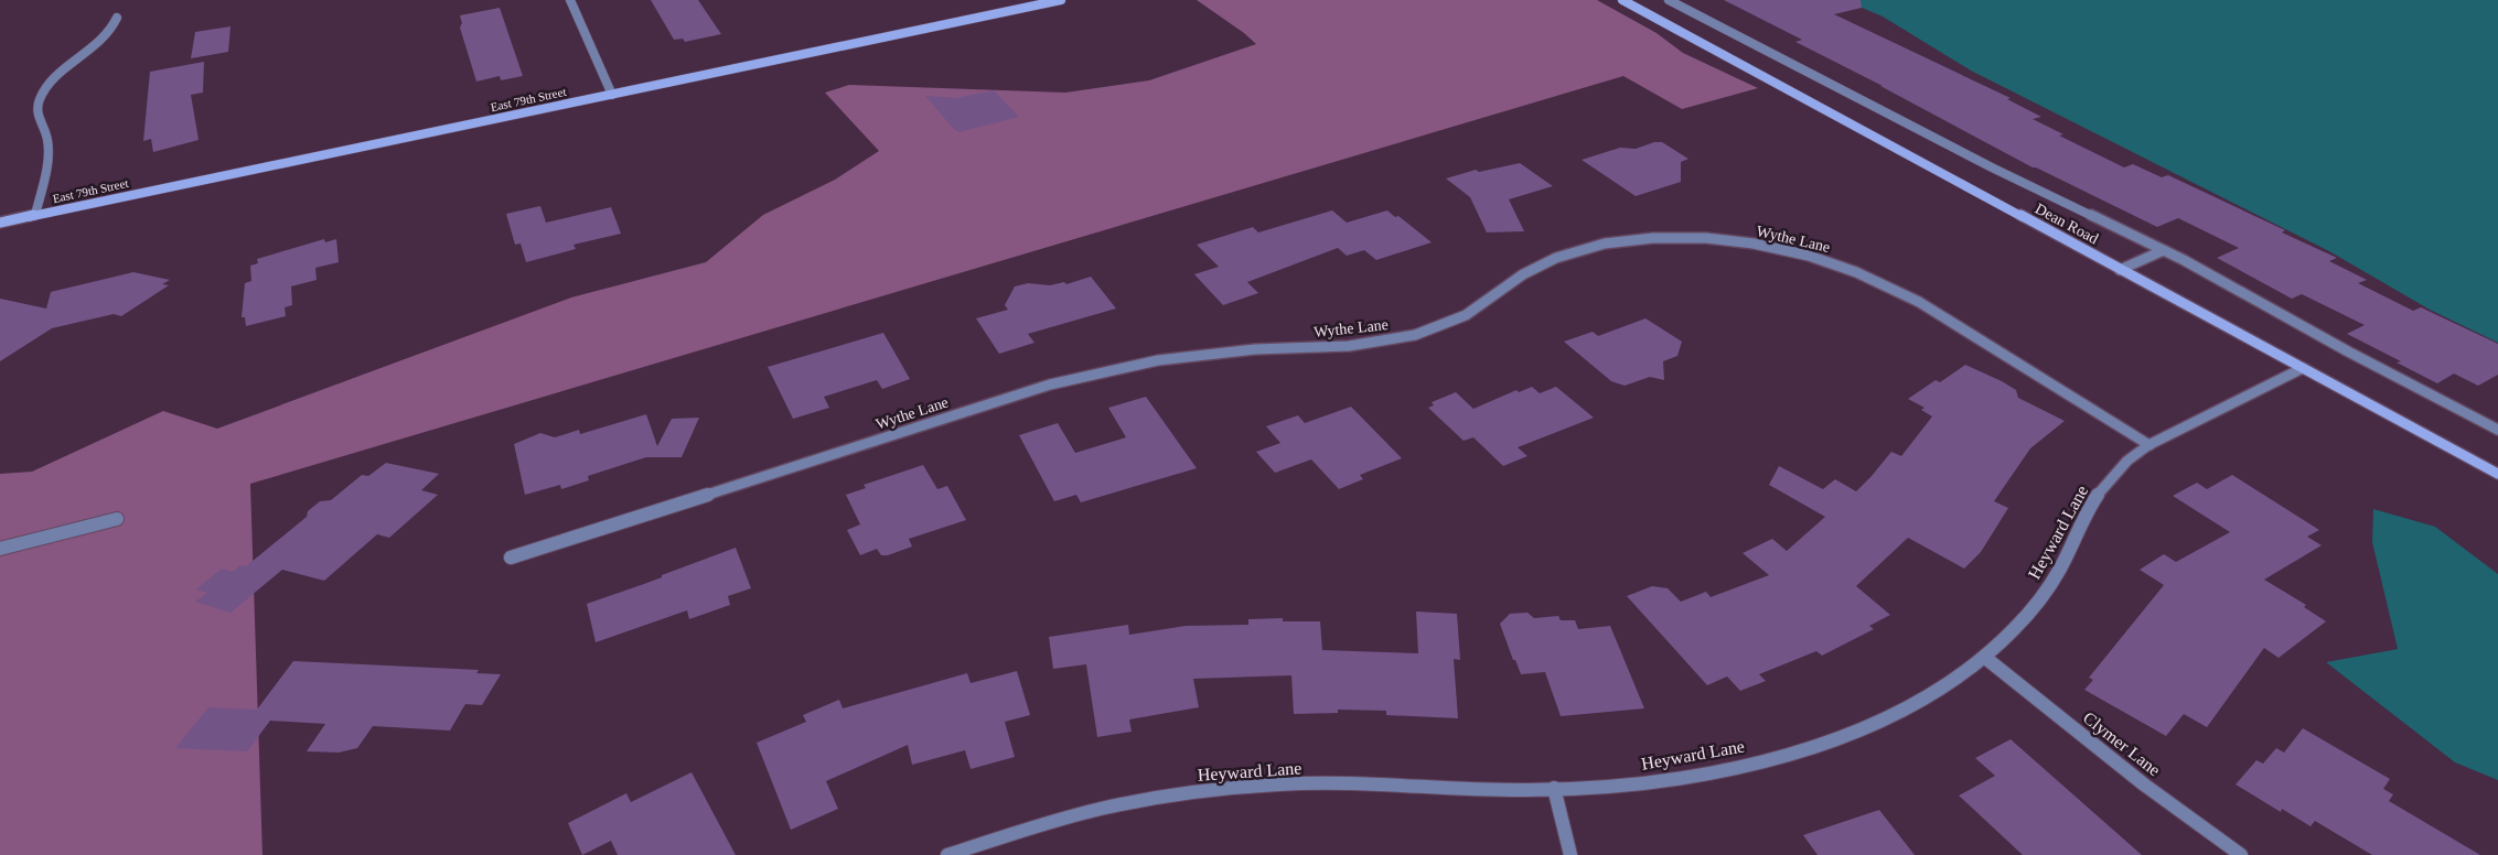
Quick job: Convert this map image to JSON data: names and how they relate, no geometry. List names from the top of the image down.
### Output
{
  "streets": {
    "street": [
      "East 79th Street",
      "Dean Road",
      "Wythe Lane",
      "Heyward Lane",
      "Clymer Lane"
    ]
  },
  "crossings": [
    ["Dean Road", "Heyward Lane"],
    ["Wythe Lane", "Heyward Lane"],
    ["Heyward Lane", "Clymer Lane"]
  ]
}
